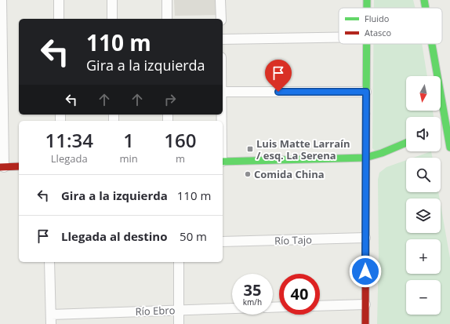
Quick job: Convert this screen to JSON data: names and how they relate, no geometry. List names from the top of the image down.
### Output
{
  "streets": {
    "street": ["Río Tajo", "Río Ebro"]
  },
  "places": {
    "transit": ["Luis Matte Larraín / esq. La Serena"],
    "other": ["Comida China"]
  },
  "legend": ["Fluido", "Atasco"],
  "north": "bottom",
  "page": {
    "turn": ["110 m", "Gira a la izquierda"],
    "map_buttons": ["+", "−"],
    "eta": [
      "11:34",
      "Llegada",
      "1",
      "min",
      "160",
      "m"
    ],
    "list": [
      {
        "name": "Gira a la izquierda",
        "value": "110 m"
      },
      {
        "name": "Llegada al destino",
        "value": "50 m"
      }
    ],
    "speed": "35 km/h",
    "limit": "40"
  }
}
